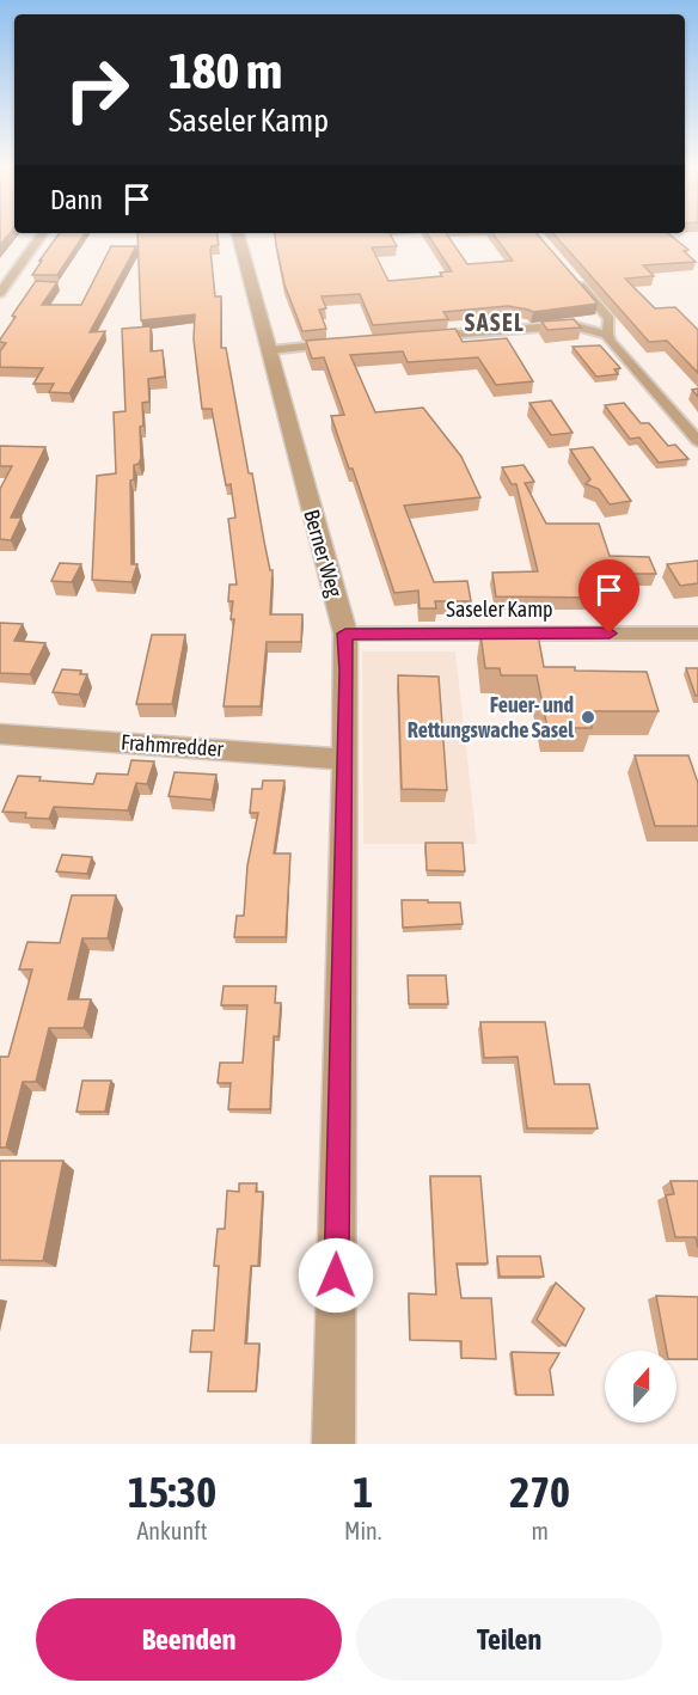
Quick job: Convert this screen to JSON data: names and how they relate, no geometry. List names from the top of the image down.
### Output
{
  "streets": {
    "street": ["Berner Weg", "Saseler Kamp", "Frahmredder"]
  },
  "crossings": [
    ["Berner Weg", "Saseler Kamp"],
    ["Berner Weg", "Frahmredder"]
  ],
  "districts": ["SASEL"],
  "places": ["Feuer- und Rettungswache Sasel"],
  "north": "top",
  "page": {
    "turn": ["180 m", "Saseler Kamp"],
    "then": "Dann",
    "eta": [
      "15:30",
      "Ankunft",
      "1",
      "Min.",
      "270",
      "m"
    ],
    "buttons": ["Beenden", "Teilen"]
  }
}
